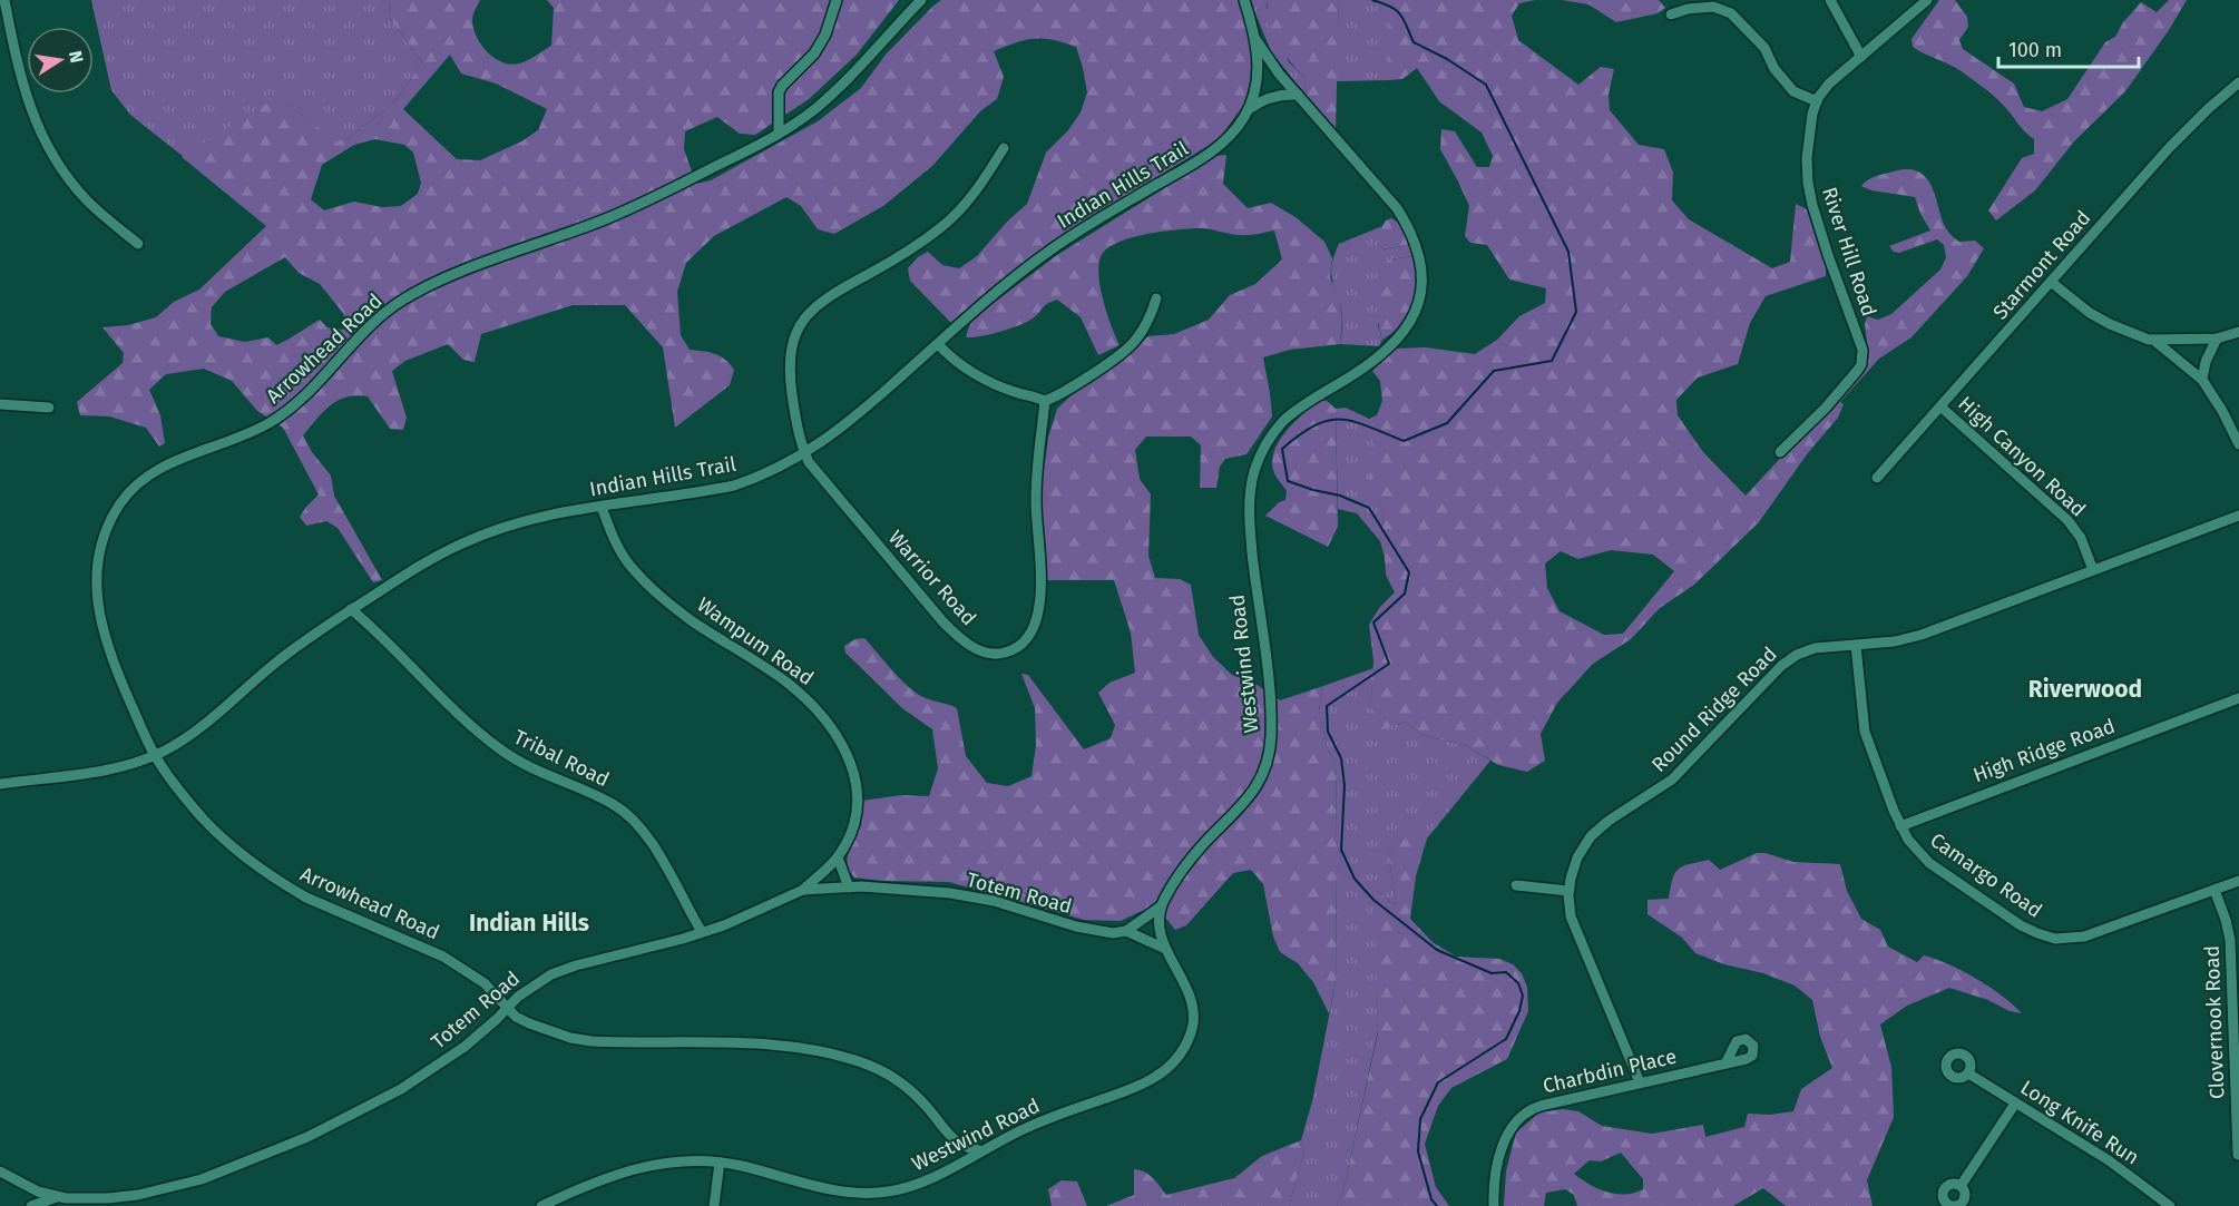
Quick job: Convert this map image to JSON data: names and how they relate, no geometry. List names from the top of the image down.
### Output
{
  "streets": {
    "street": [
      "Indian Hills Trail",
      "River Hill Road",
      "Starmont Road",
      "Arrowhead Road",
      "High Canyon Road",
      "Warrior Road",
      "Wampum Road",
      "Westwind Road",
      "Round Ridge Road",
      "High Ridge Road",
      "Tribal Road",
      "Camargo Road",
      "Totem Road",
      "Clovernook Road",
      "Charbdin Place",
      "Long Knife Run"
    ]
  },
  "crossings": [
    ["Indian Hills Trail", "Arrowhead Road"],
    ["Indian Hills Trail", "Warrior Road"],
    ["Indian Hills Trail", "Wampum Road"],
    ["Indian Hills Trail", "Westwind Road"],
    ["Indian Hills Trail", "Tribal Road"],
    ["Starmont Road", "High Canyon Road"],
    ["Arrowhead Road", "Totem Road"],
    ["High Canyon Road", "Round Ridge Road"],
    ["Wampum Road", "Totem Road"],
    ["Westwind Road", "Totem Road"],
    ["Round Ridge Road", "Camargo Road"],
    ["Round Ridge Road", "Charbdin Place"],
    ["High Ridge Road", "Camargo Road"],
    ["Tribal Road", "Totem Road"],
    ["Camargo Road", "Clovernook Road"]
  ],
  "districts": ["Riverwood", "Indian Hills"],
  "scale_bar": "100 m",
  "north": "right"
}
